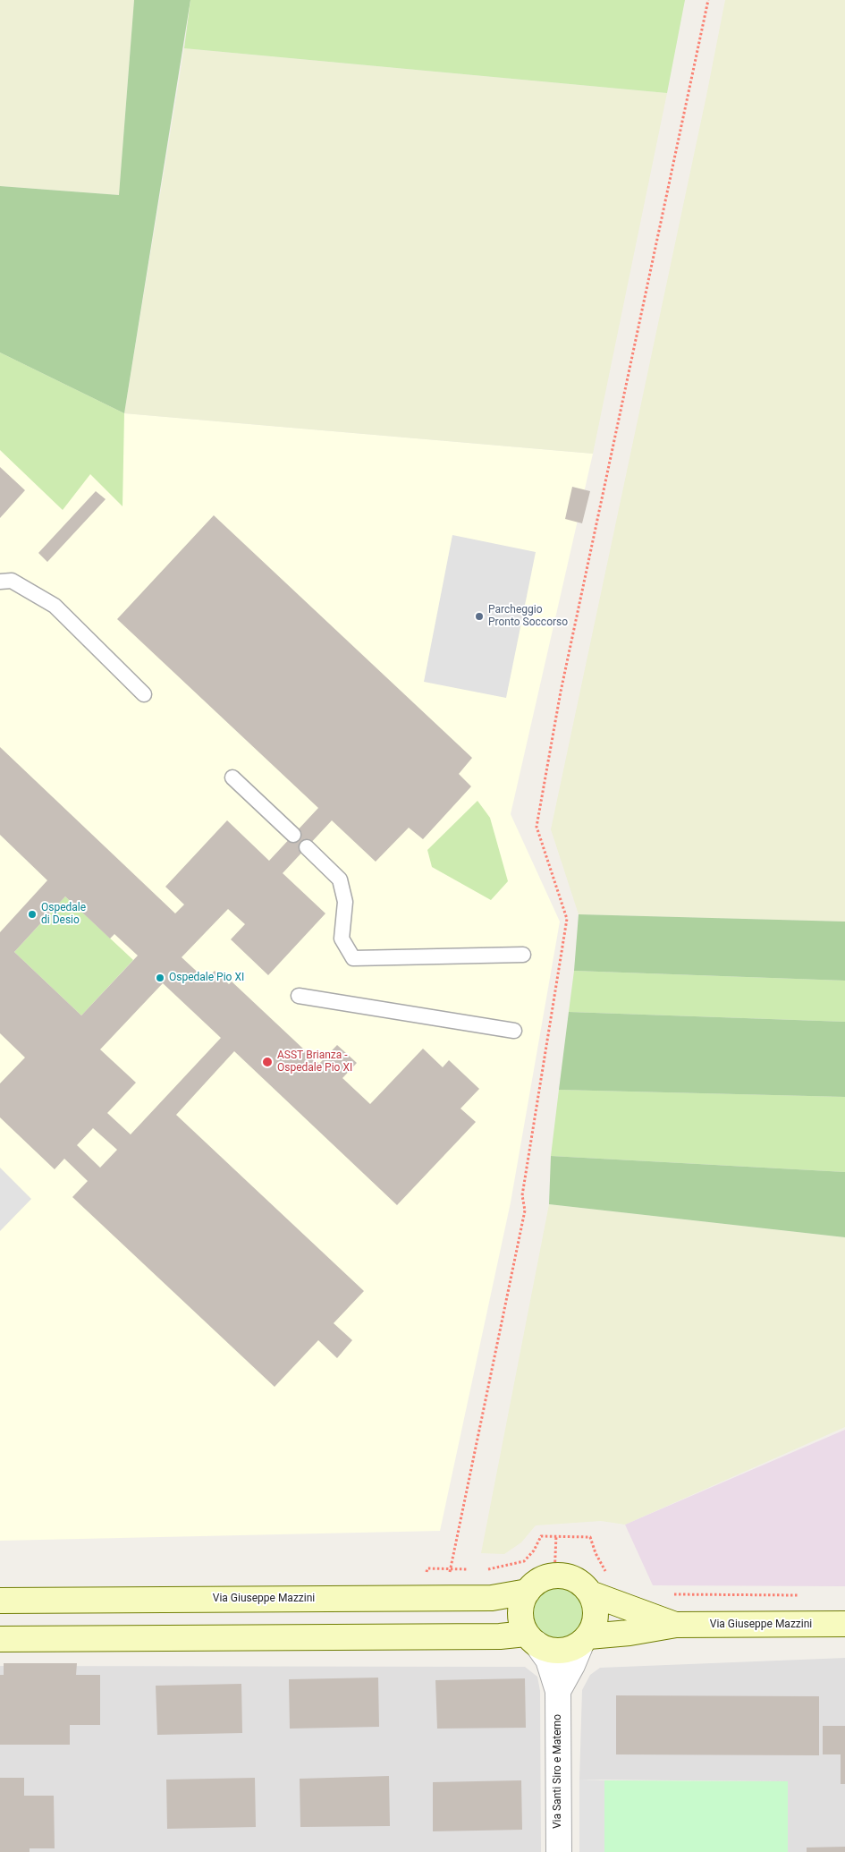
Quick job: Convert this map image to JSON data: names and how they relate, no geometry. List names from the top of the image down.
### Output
{
  "streets": {
    "street": ["Via Giuseppe Mazzini", "Via Santi Siro e Materno"]
  },
  "crossings": [
    ["Via Giuseppe Mazzini", "Via Santi Siro e Materno"]
  ],
  "places": [
    "Parcheggio Pronto Soccorso",
    "Ospedale di Desio",
    "Ospedale Pio XI",
    "ASST Brianza - Ospedale Pio XI"
  ]
}
